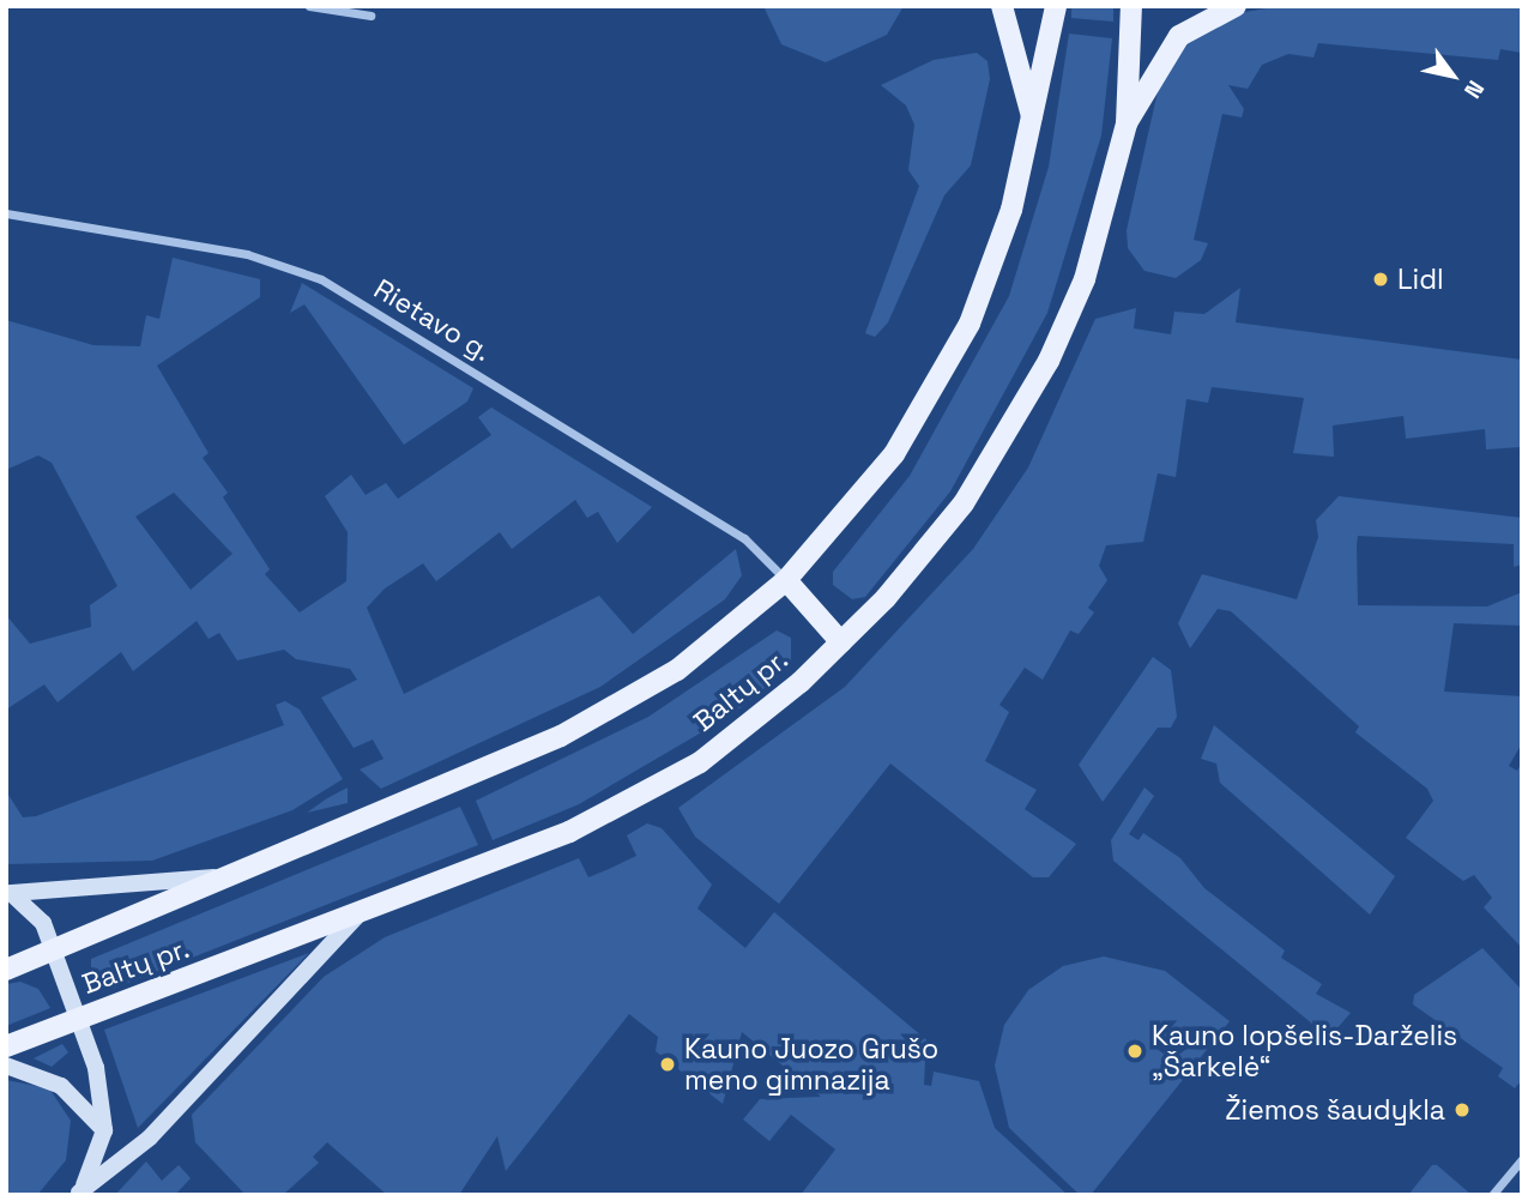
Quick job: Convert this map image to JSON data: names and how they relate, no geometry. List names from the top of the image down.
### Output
{
  "streets": {
    "main road": ["Baltų pr."],
    "street": ["Rietavo g."]
  },
  "crossings": [
    ["Rietavo g.", "Baltų pr."]
  ],
  "places": [
    "Lidl",
    "Kauno lopšelis-Darželis „Šarkelė“",
    "Kauno Juozo Grušo meno gimnazija",
    "Žiemos šaudykla"
  ],
  "north": "bottom right"
}
